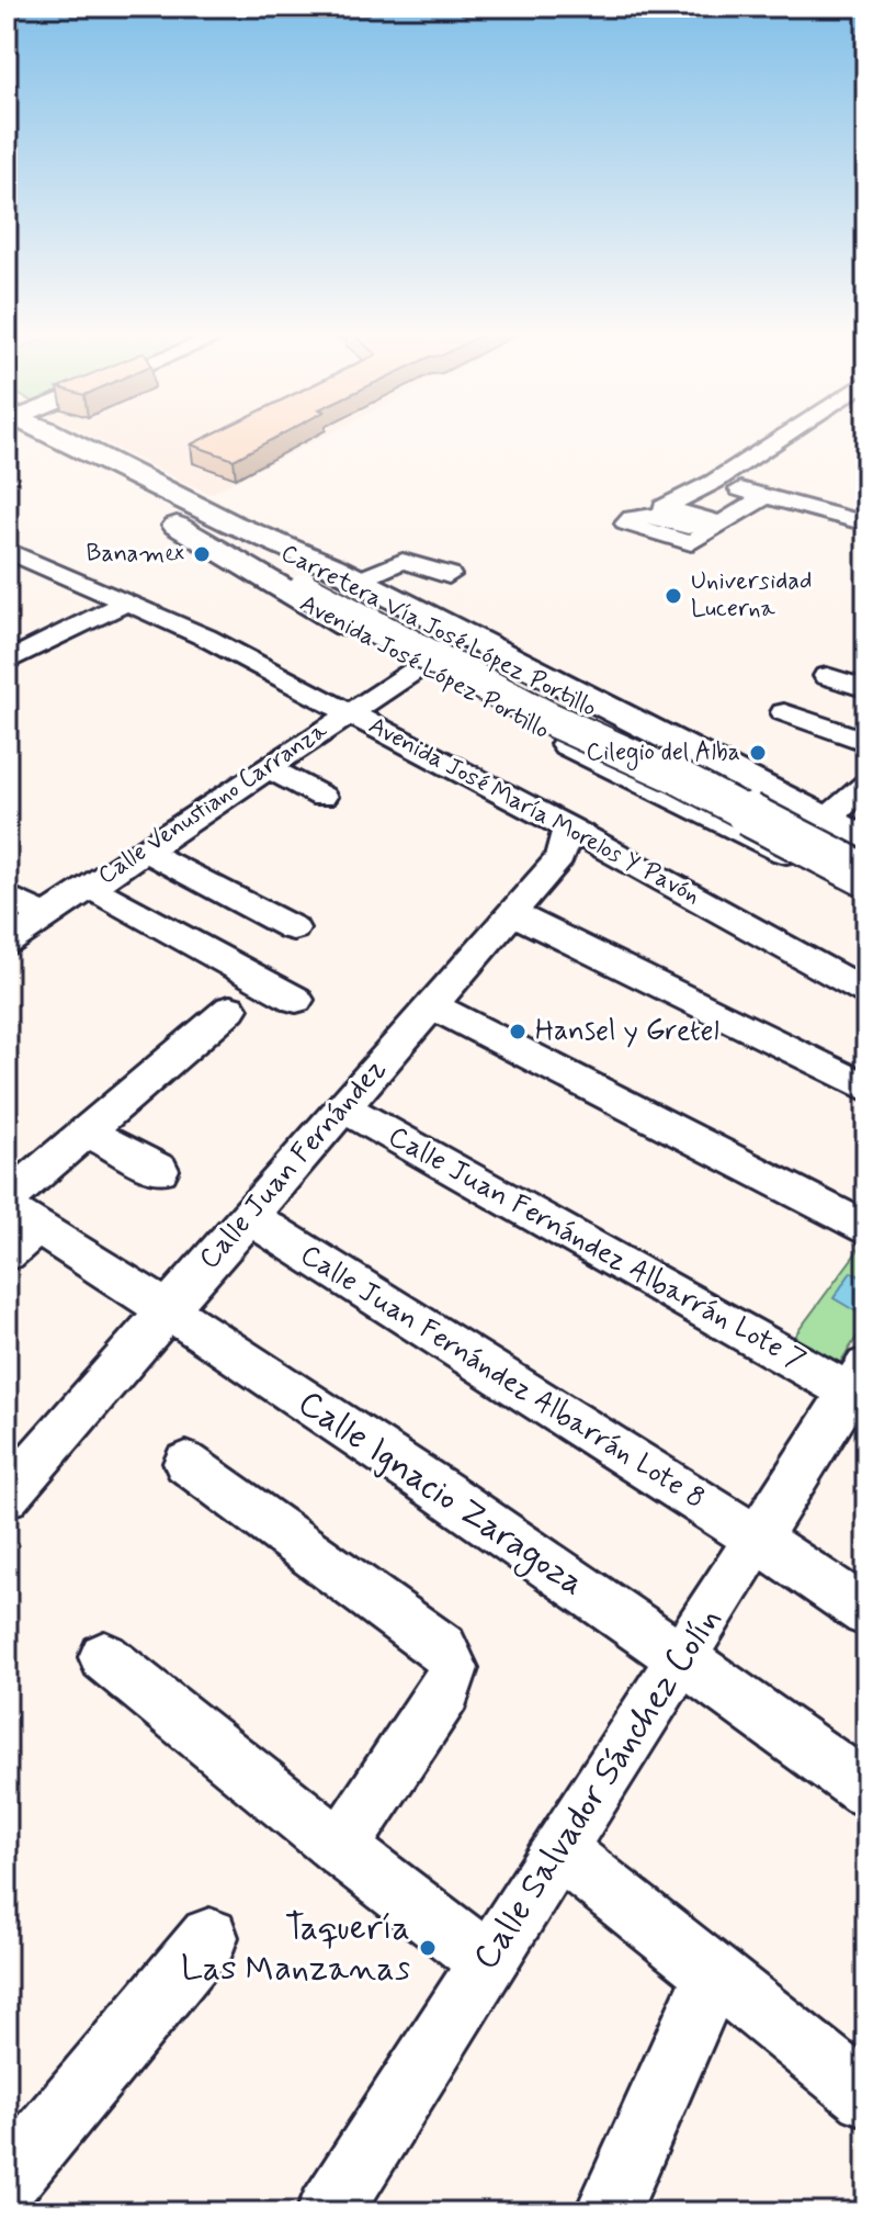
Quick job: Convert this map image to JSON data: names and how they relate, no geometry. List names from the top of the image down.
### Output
{
  "streets": {
    "main road": ["Carretera Vía José López Portillo", "Avenida José López Portillo"],
    "street": [
      "Calle Venustiano Carranza",
      "Avenida José María Morelos Y Pavón",
      "Calle Juan Fernández",
      "Calle Juan Fernández Albarrán Lote 7",
      "Calle Juan Fernández Albarrán Lote 8",
      "Calle Ignacio Zaragoza",
      "Calle Salvador Sánchez Colín"
    ]
  },
  "crossings": [
    ["Carretera Vía José López Portillo", "Avenida José López Portillo"],
    ["Avenida José López Portillo", "Calle Venustiano Carranza"],
    ["Calle Venustiano Carranza", "Avenida José María Morelos Y Pavón"],
    ["Avenida José María Morelos Y Pavón", "Calle Juan Fernández"],
    ["Calle Juan Fernández", "Calle Juan Fernández Albarrán Lote 7"],
    ["Calle Juan Fernández", "Calle Juan Fernández Albarrán Lote 8"],
    ["Calle Juan Fernández", "Calle Ignacio Zaragoza"],
    ["Calle Juan Fernández Albarrán Lote 7", "Calle Salvador Sánchez Colín"],
    ["Calle Juan Fernández Albarrán Lote 8", "Calle Salvador Sánchez Colín"],
    ["Calle Ignacio Zaragoza", "Calle Salvador Sánchez Colín"]
  ],
  "places": [
    "Banamex",
    "Universidad Lucerna",
    "Cilegio del Alba",
    "Hansel y Gretel",
    "Taquería Las Manzanas"
  ]
}
